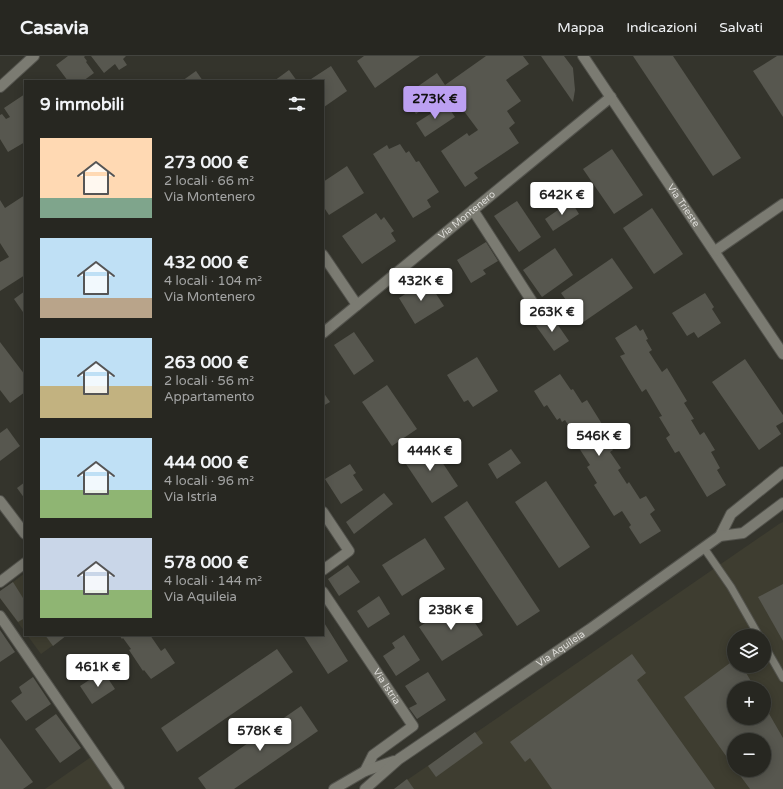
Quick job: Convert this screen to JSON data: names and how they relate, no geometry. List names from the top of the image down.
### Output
{
  "streets": {
    "street": [
      "Via Trieste",
      "Via Montenero",
      "Via Aquileia",
      "Via Istria"
    ]
  },
  "crossings": [
    ["Via Trieste", "Via Montenero"],
    ["Via Aquileia", "Via Istria"]
  ],
  "page": {
    "header": "Casavia",
    "nav": ["Mappa", "Indicazioni", "Salvati"],
    "heading": "9 immobili",
    "price": [
      "273K €",
      "642K €",
      "432K €",
      "263K €",
      "546K €",
      "444K €",
      "238K €",
      "461K €",
      "578K €"
    ],
    "list": [
      {
        "name": "273 000 €",
        "note": "2 locali · 66 m² · Via Montenero"
      },
      {
        "name": "432 000 €",
        "note": "4 locali · 104 m² · Via Montenero"
      },
      {
        "name": "263 000 €",
        "note": "2 locali · 56 m² · Appartamento"
      },
      {
        "name": "444 000 €",
        "note": "4 locali · 96 m² · Via Istria"
      },
      {
        "name": "578 000 €",
        "note": "4 locali · 144 m² · Via Aquileia"
      }
    ],
    "map_buttons": ["+", "−"]
  }
}
